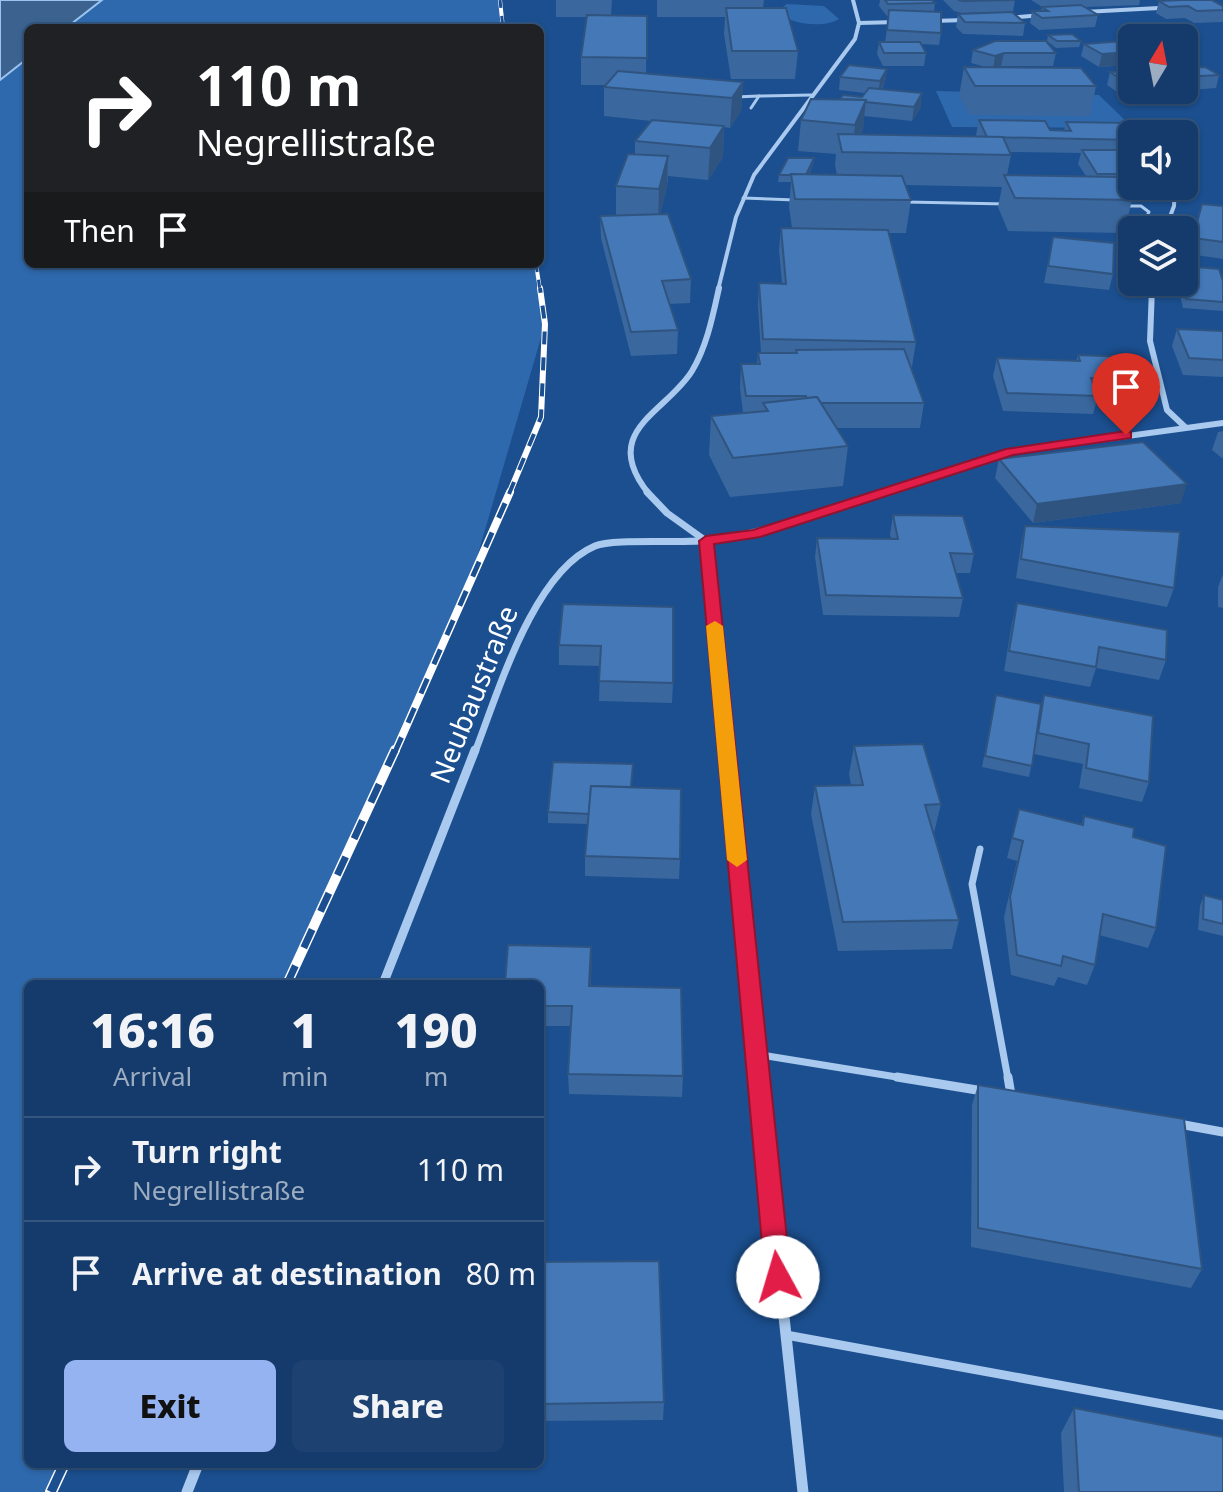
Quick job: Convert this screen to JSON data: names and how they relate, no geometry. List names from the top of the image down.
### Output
{
  "streets": {
    "street": ["Neubaustraße"]
  },
  "north": "top",
  "page": {
    "turn": ["110 m", "Negrellistraße"],
    "then": "Then",
    "eta": [
      "16:16",
      "Arrival",
      "1",
      "min",
      "190",
      "m"
    ],
    "list": [
      {
        "name": "Turn right",
        "note": "Negrellistraße",
        "value": "110 m"
      },
      {
        "name": "Arrive at destination",
        "value": "80 m"
      }
    ],
    "buttons": ["Exit", "Share"]
  }
}
